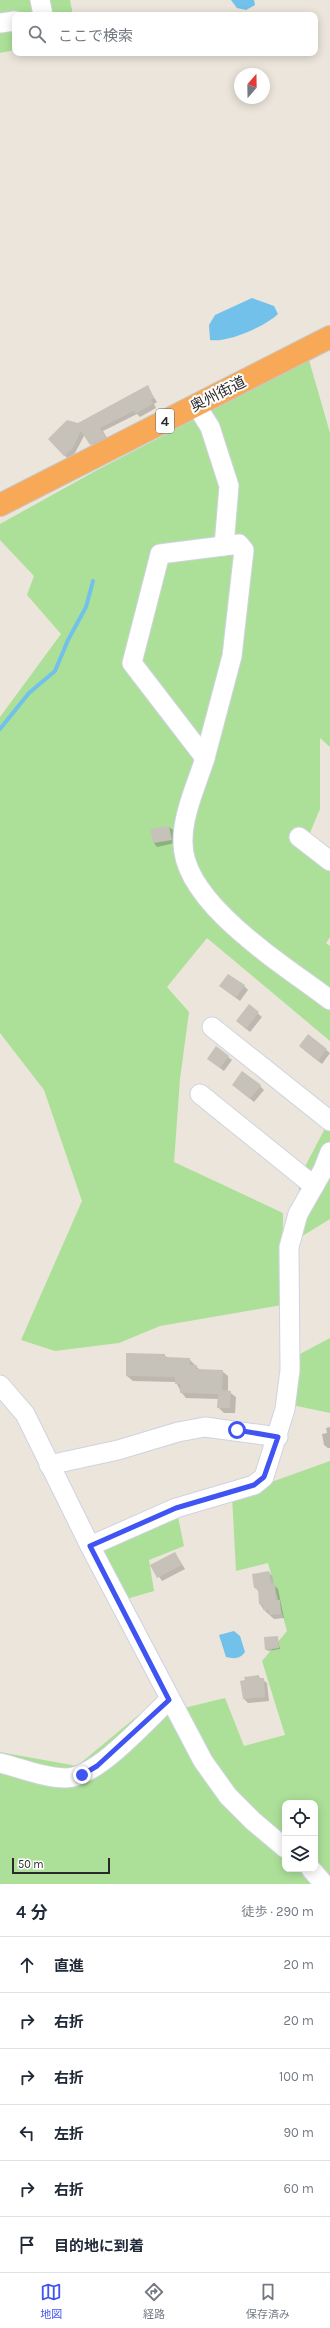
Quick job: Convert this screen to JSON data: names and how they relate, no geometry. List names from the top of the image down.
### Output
{
  "streets": {
    "highway": ["奥州街道", "4"]
  },
  "scale_bar": "50 m",
  "north": "top",
  "page": {
    "search": "ここで検索",
    "scale": "50 m",
    "heading": ["4 分", "徒歩 · 290 m"],
    "list": [
      ["直進", "20 m"],
      ["右折", "20 m"],
      ["右折", "100 m"],
      ["左折", "90 m"],
      ["右折", "60 m"],
      "目的地に到着"
    ],
    "nav": ["地図", "経路", "保存済み"]
  }
}
